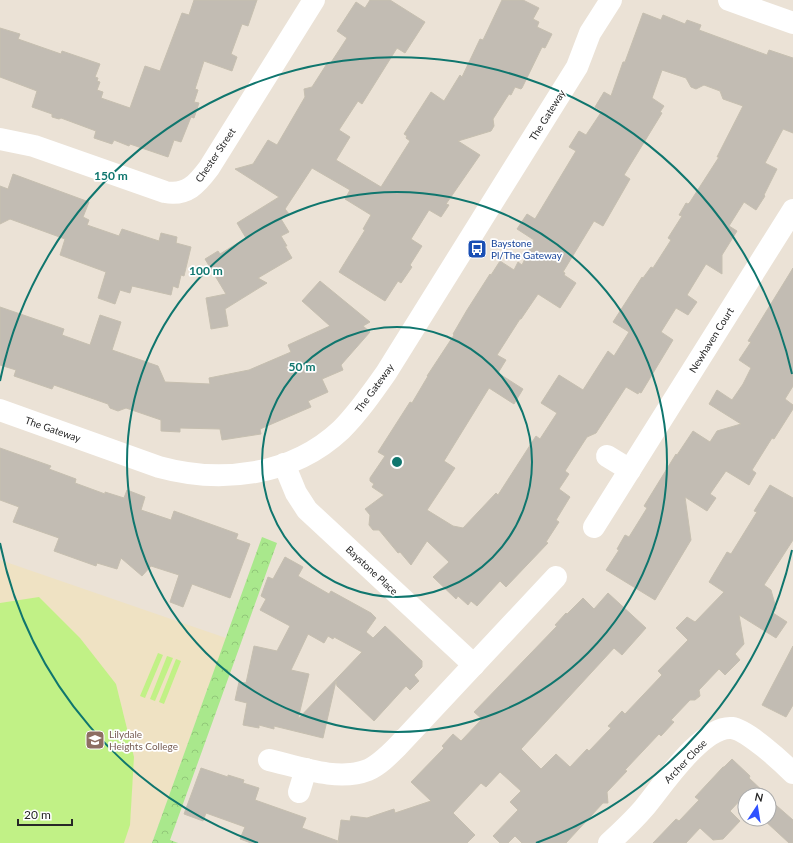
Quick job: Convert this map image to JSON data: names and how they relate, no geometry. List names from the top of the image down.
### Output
{
  "streets": {
    "street": [
      "The Gateway",
      "Chester Street",
      "Newhaven Court",
      "Baystone Place",
      "Archer Close"
    ]
  },
  "crossings": [
    ["The Gateway", "Baystone Place"]
  ],
  "places": {
    "bus stop": ["Baystone Pl/The Gateway"],
    "school or university": ["Lilydale Heights College"]
  },
  "scale_bar": "20 m",
  "north": "top",
  "rings": ["150 m", "100 m", "50 m"]
}
